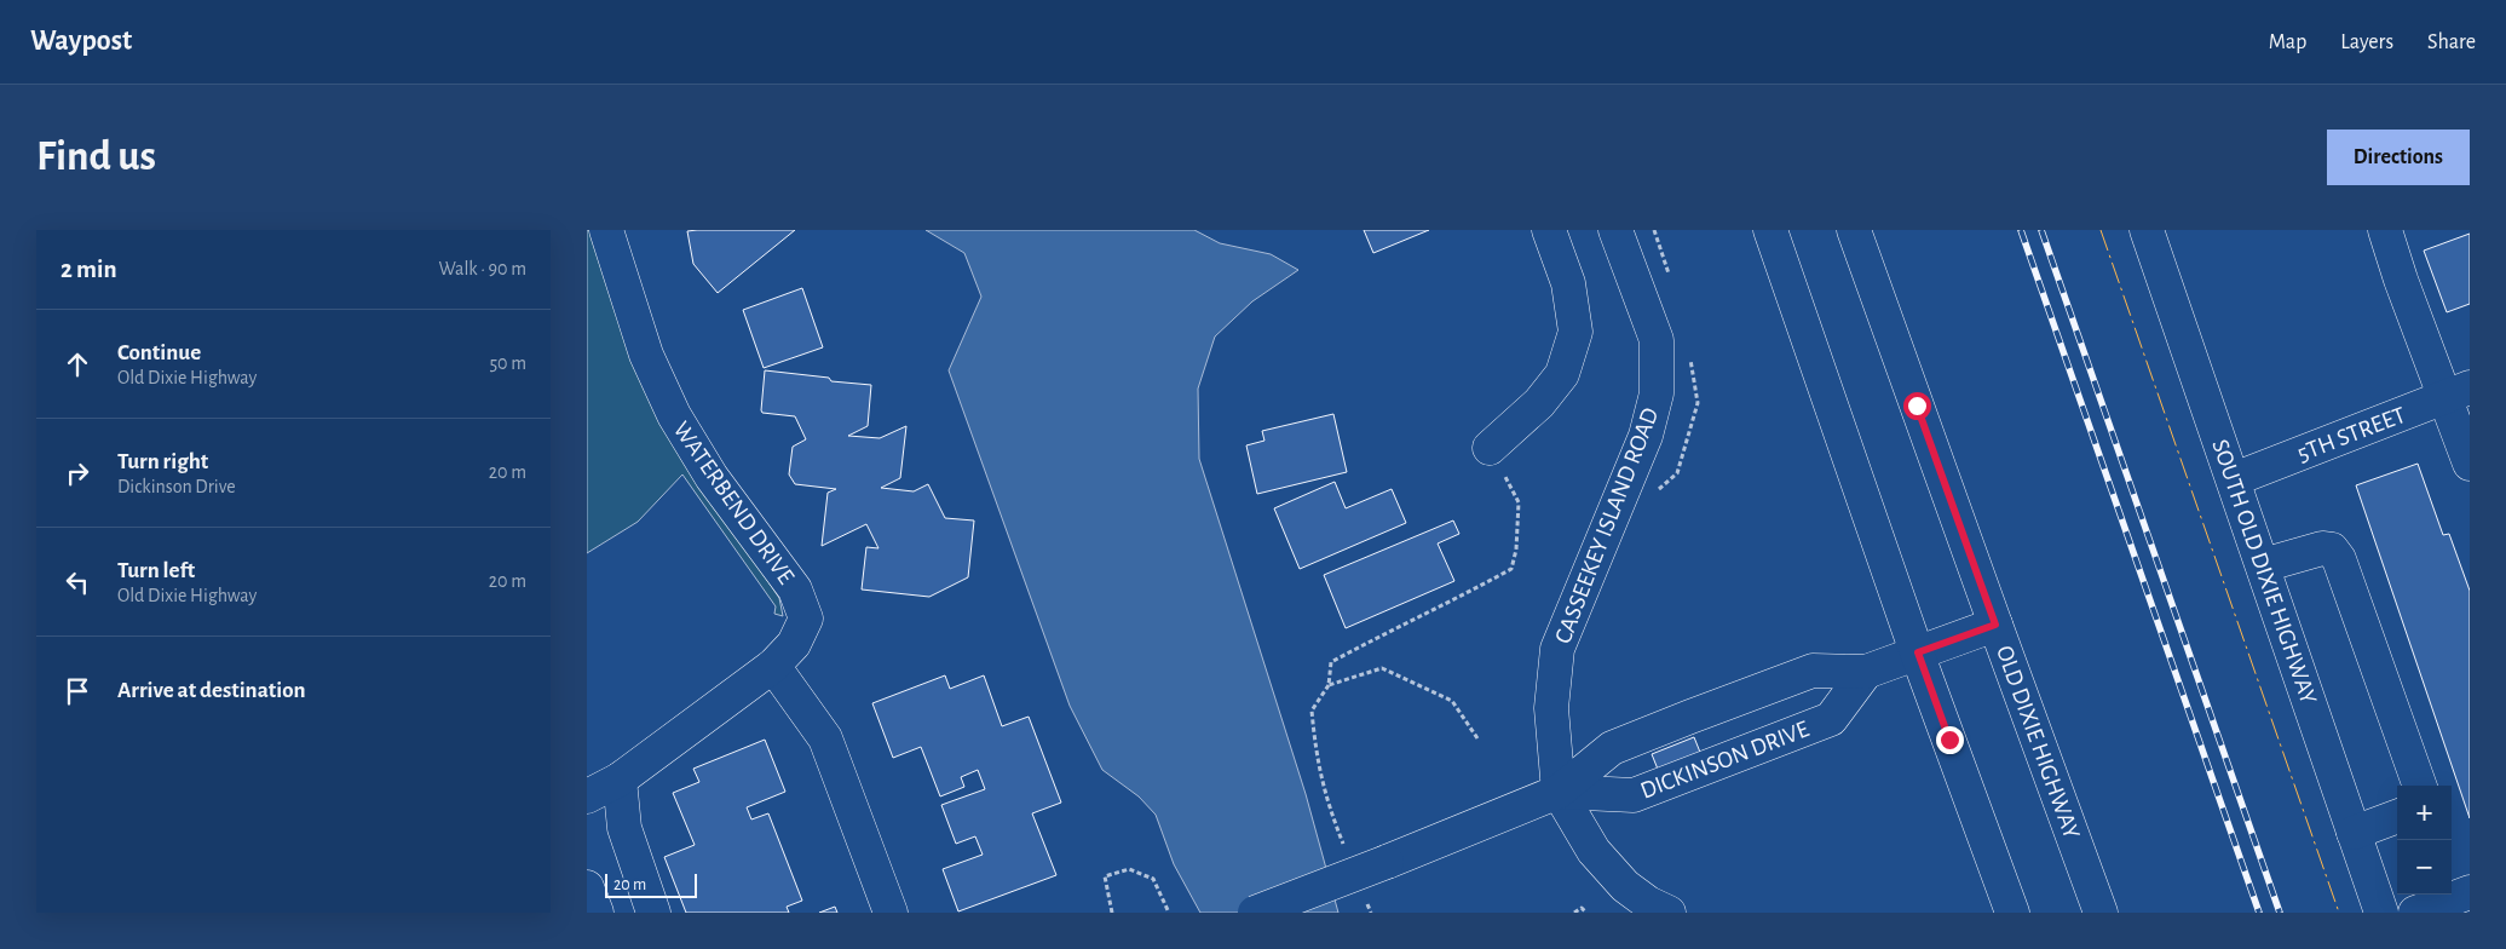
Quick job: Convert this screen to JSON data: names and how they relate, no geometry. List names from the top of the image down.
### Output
{
  "streets": {
    "street": [
      "5TH STREET",
      "WATERBEND DRIVE",
      "CASSEEKEY ISLAND ROAD",
      "SOUTH OLD DIXIE HIGHWAY",
      "OLD DIXIE HIGHWAY",
      "DICKINSON DRIVE"
    ]
  },
  "crossings": [
    ["5TH STREET", "SOUTH OLD DIXIE HIGHWAY"],
    ["CASSEEKEY ISLAND ROAD", "DICKINSON DRIVE"],
    ["OLD DIXIE HIGHWAY", "DICKINSON DRIVE"]
  ],
  "scale_bar": "20 m",
  "page": {
    "header": "Waypost",
    "nav": ["Map", "Layers", "Share"],
    "buttons": "Directions",
    "title": "Find us",
    "heading": ["2 min", "Walk · 90 m"],
    "list": [
      ["Continue", "Old Dixie Highway", "50 m"],
      ["Turn right", "Dickinson Drive", "20 m"],
      ["Turn left", "Old Dixie Highway", "20 m"],
      "Arrive at destination"
    ],
    "map_buttons": ["+", "−"],
    "scale": "20 m"
  }
}
